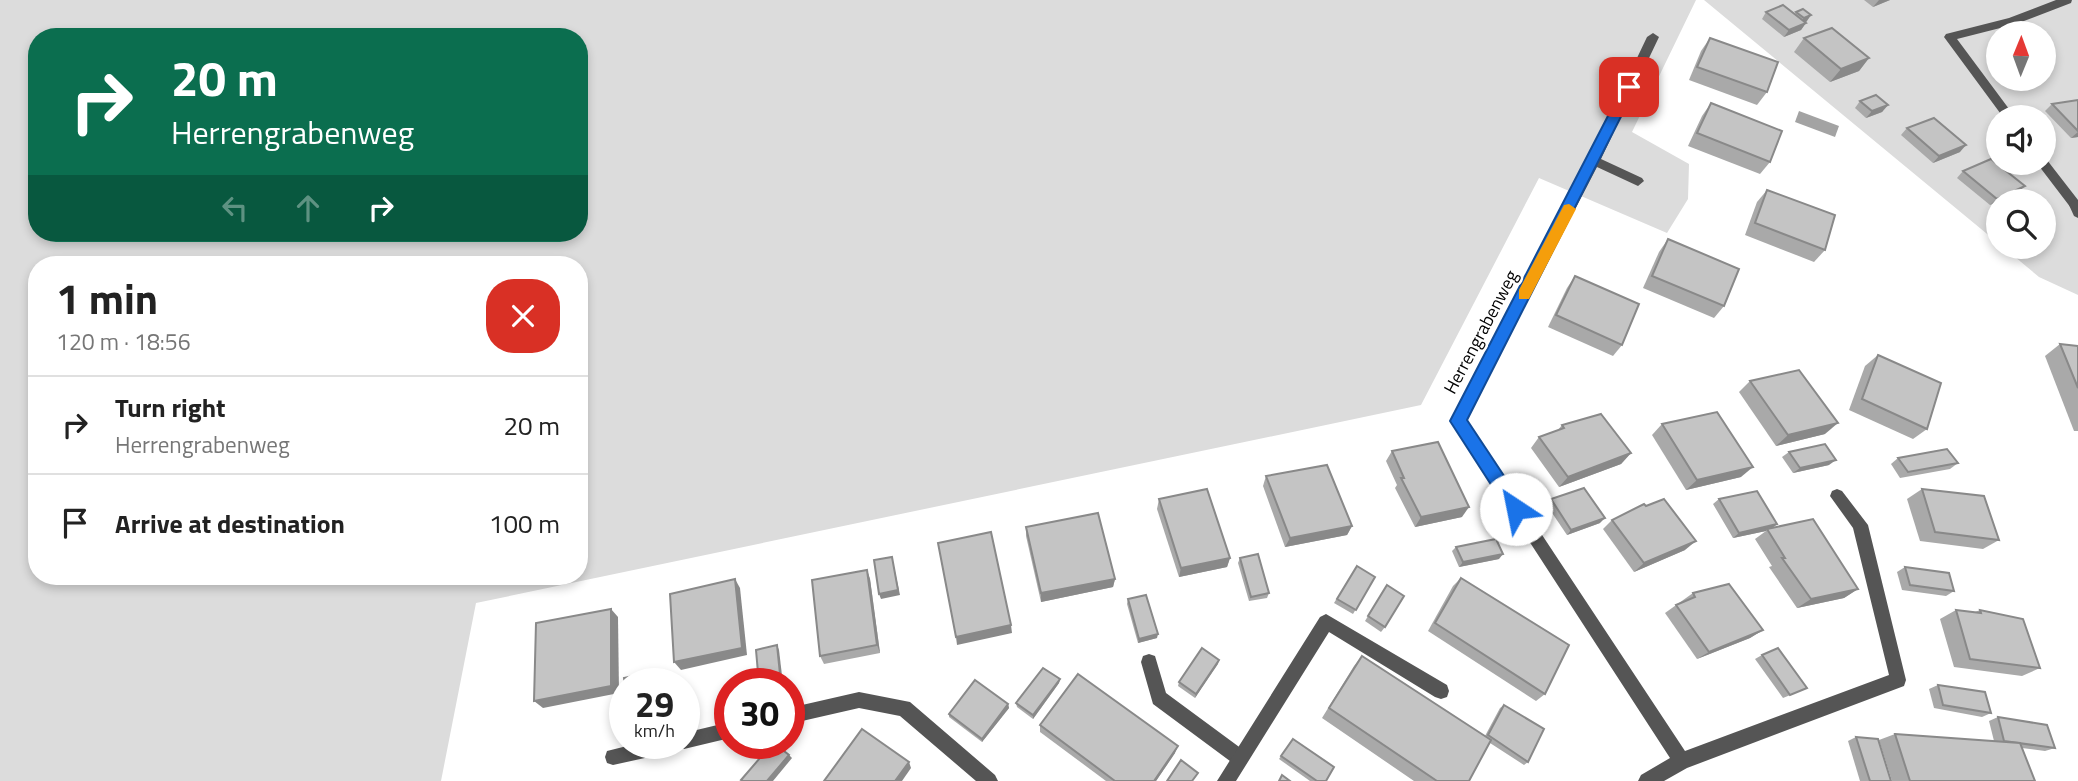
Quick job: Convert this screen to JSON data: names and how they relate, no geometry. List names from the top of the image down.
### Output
{
  "streets": {
    "street": ["Herrengrabenweg"]
  },
  "north": "top",
  "page": {
    "turn": ["20 m", "Herrengrabenweg"],
    "heading": ["1 min", "120 m · 18:56"],
    "list": [
      {
        "name": "Turn right",
        "note": "Herrengrabenweg",
        "value": "20 m"
      },
      {
        "name": "Arrive at destination",
        "value": "100 m"
      }
    ],
    "speed": "29 km/h",
    "limit": "30"
  }
}
